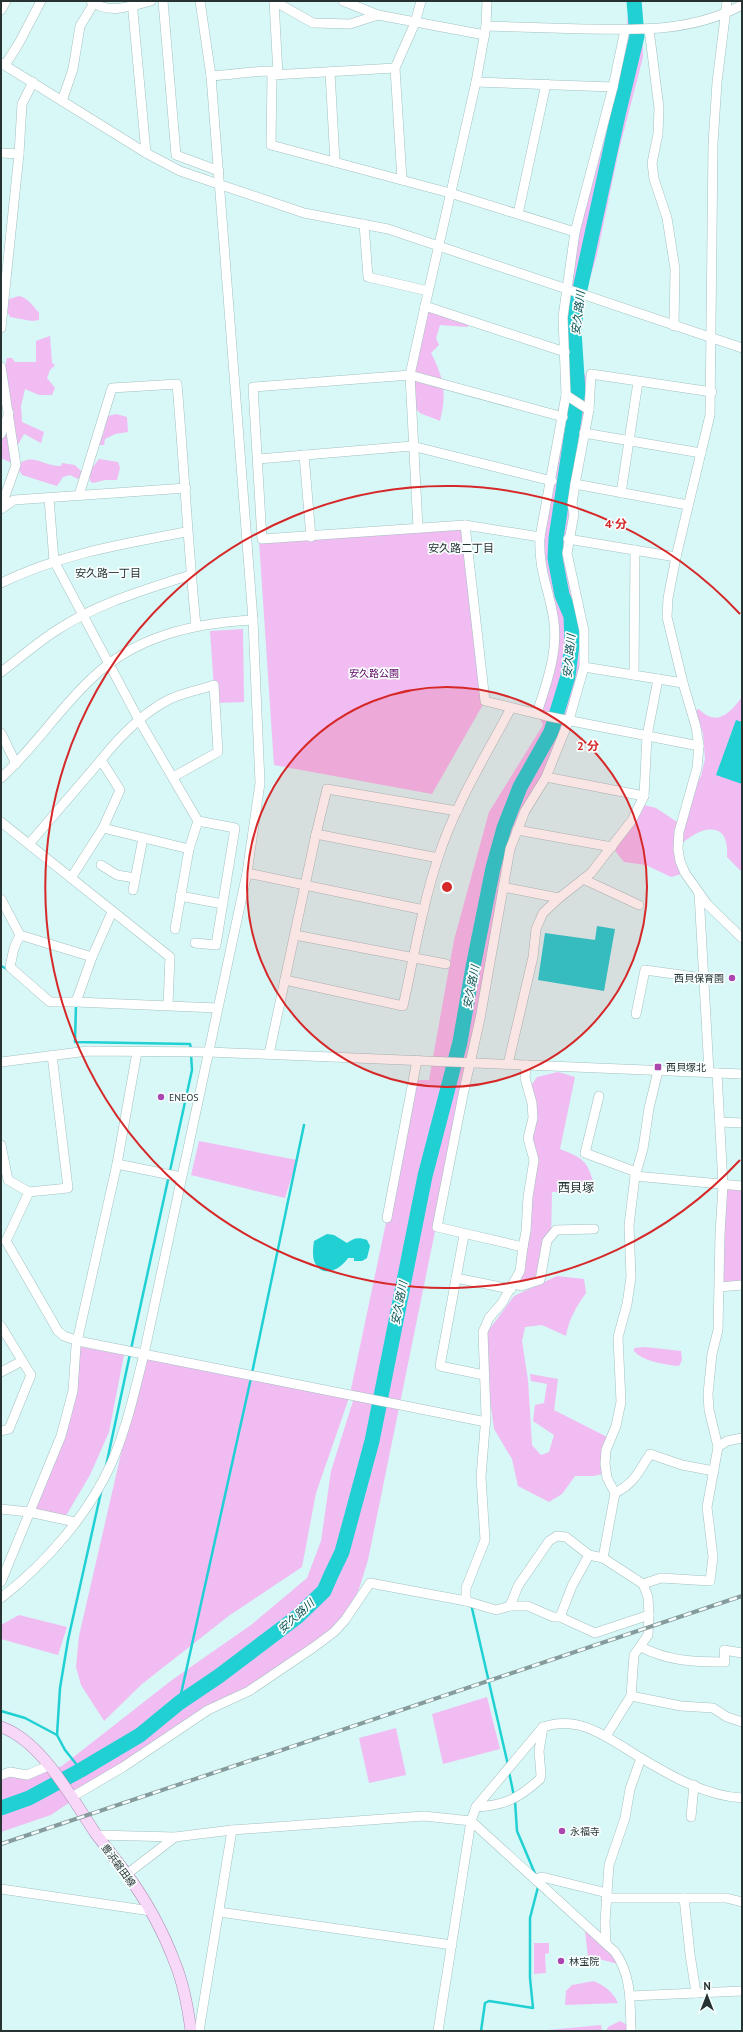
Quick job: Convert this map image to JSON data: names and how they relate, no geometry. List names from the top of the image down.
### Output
{
  "streets": {
    "main road": ["豊浜磐田線"]
  },
  "districts": ["安久路二丁目", "安久路一丁目", "西貝塚"],
  "water": ["安久路川"],
  "parks": ["安久路公園"],
  "places": {
    "other": [
      "西貝保育園",
      "ENEOS",
      "永福寺",
      "林宝院"
    ],
    "transit": ["西貝塚北"]
  },
  "north": "top",
  "rings": ["4 分", "2 分"]
}
